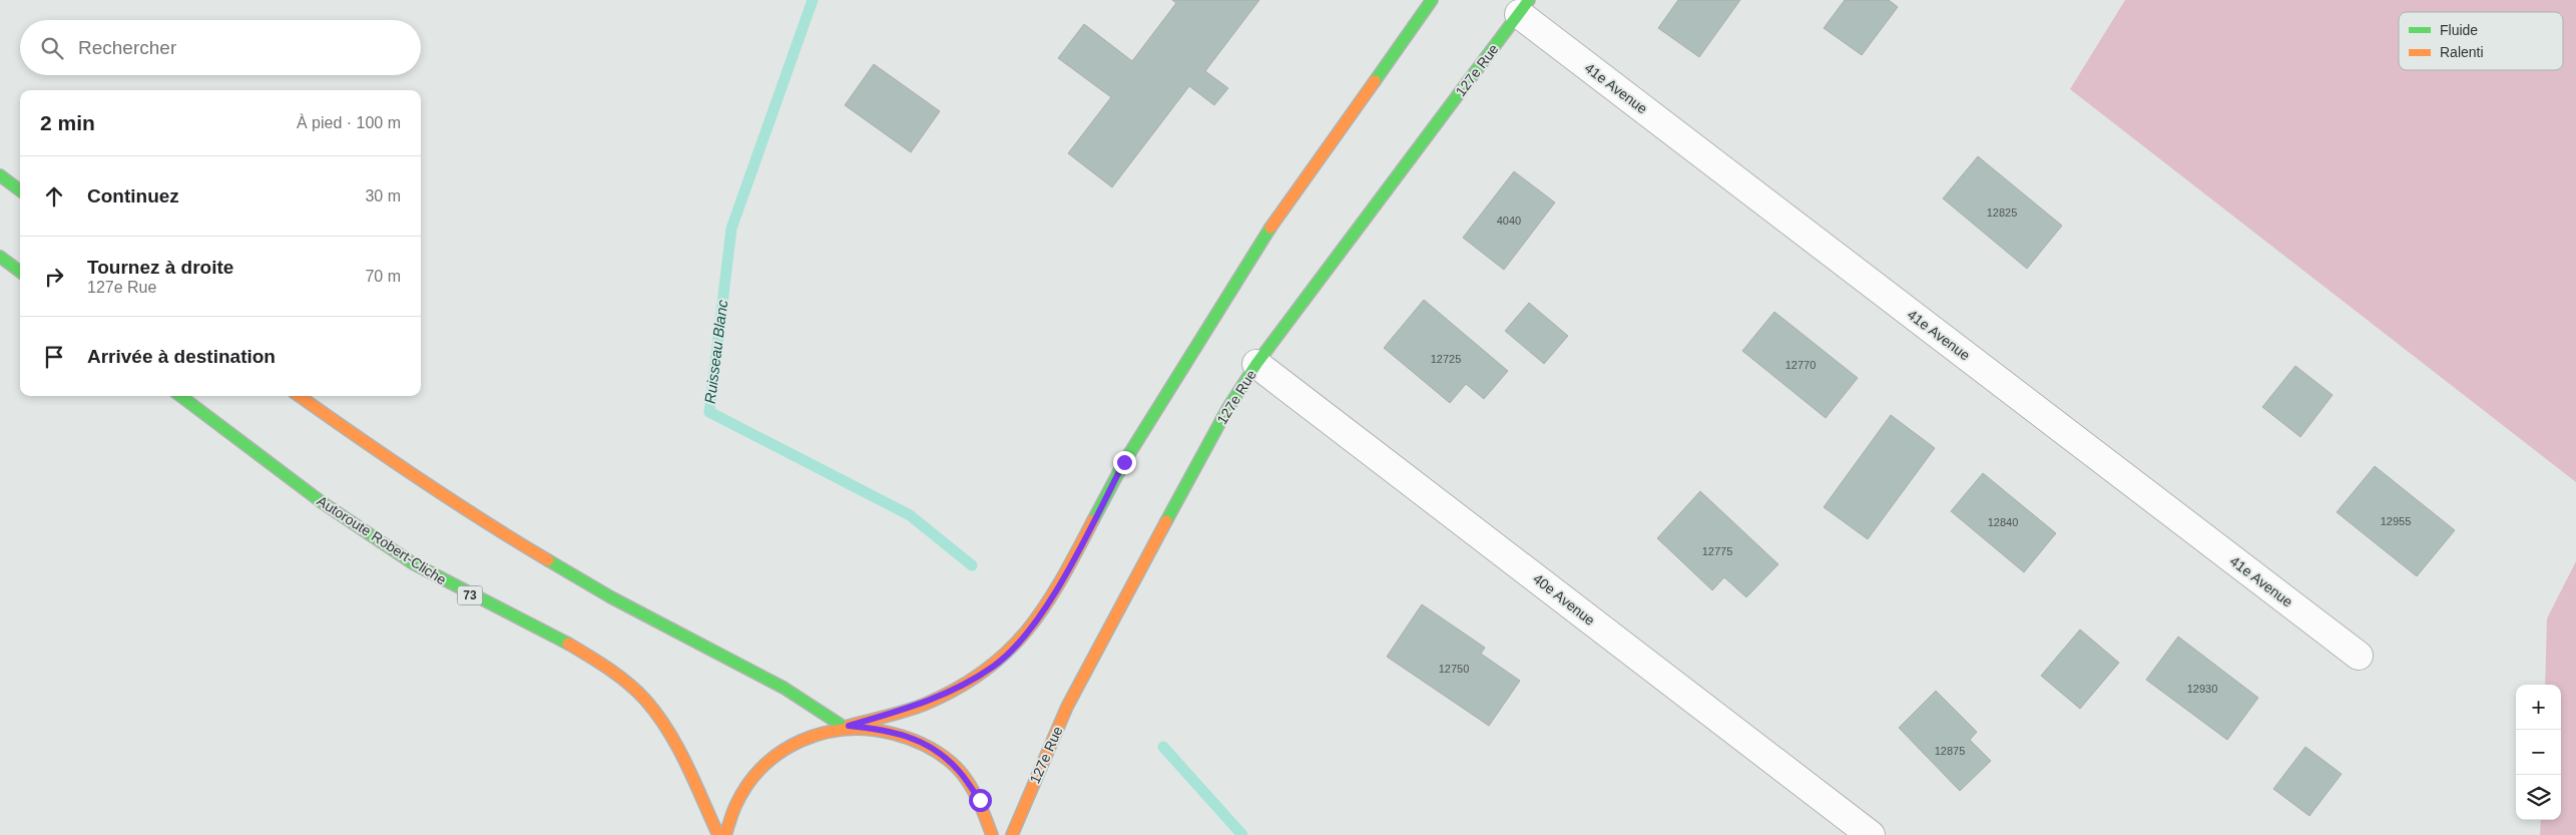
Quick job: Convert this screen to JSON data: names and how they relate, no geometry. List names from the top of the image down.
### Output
{
  "streets": {
    "main road": ["127e Rue", "Autoroute Robert-Cliche", "73"],
    "street": ["41e Avenue", "40e Avenue"]
  },
  "crossings": [
    ["127e Rue", "41e Avenue"],
    ["127e Rue", "40e Avenue"]
  ],
  "water": ["Ruisseau Blanc"],
  "house_numbers": [
    "12825",
    "4040",
    "12725",
    "12770",
    "12955",
    "12840",
    "12775",
    "12750",
    "12930",
    "12875"
  ],
  "legend": ["Fluide", "Ralenti"],
  "page": {
    "search": "Rechercher",
    "heading": ["2 min", "À pied · 100 m"],
    "list": [
      ["Continuez", "30 m"],
      ["Tournez à droite", "127e Rue", "70 m"],
      "Arrivée à destination"
    ],
    "map_buttons": ["+", "−"]
  }
}
